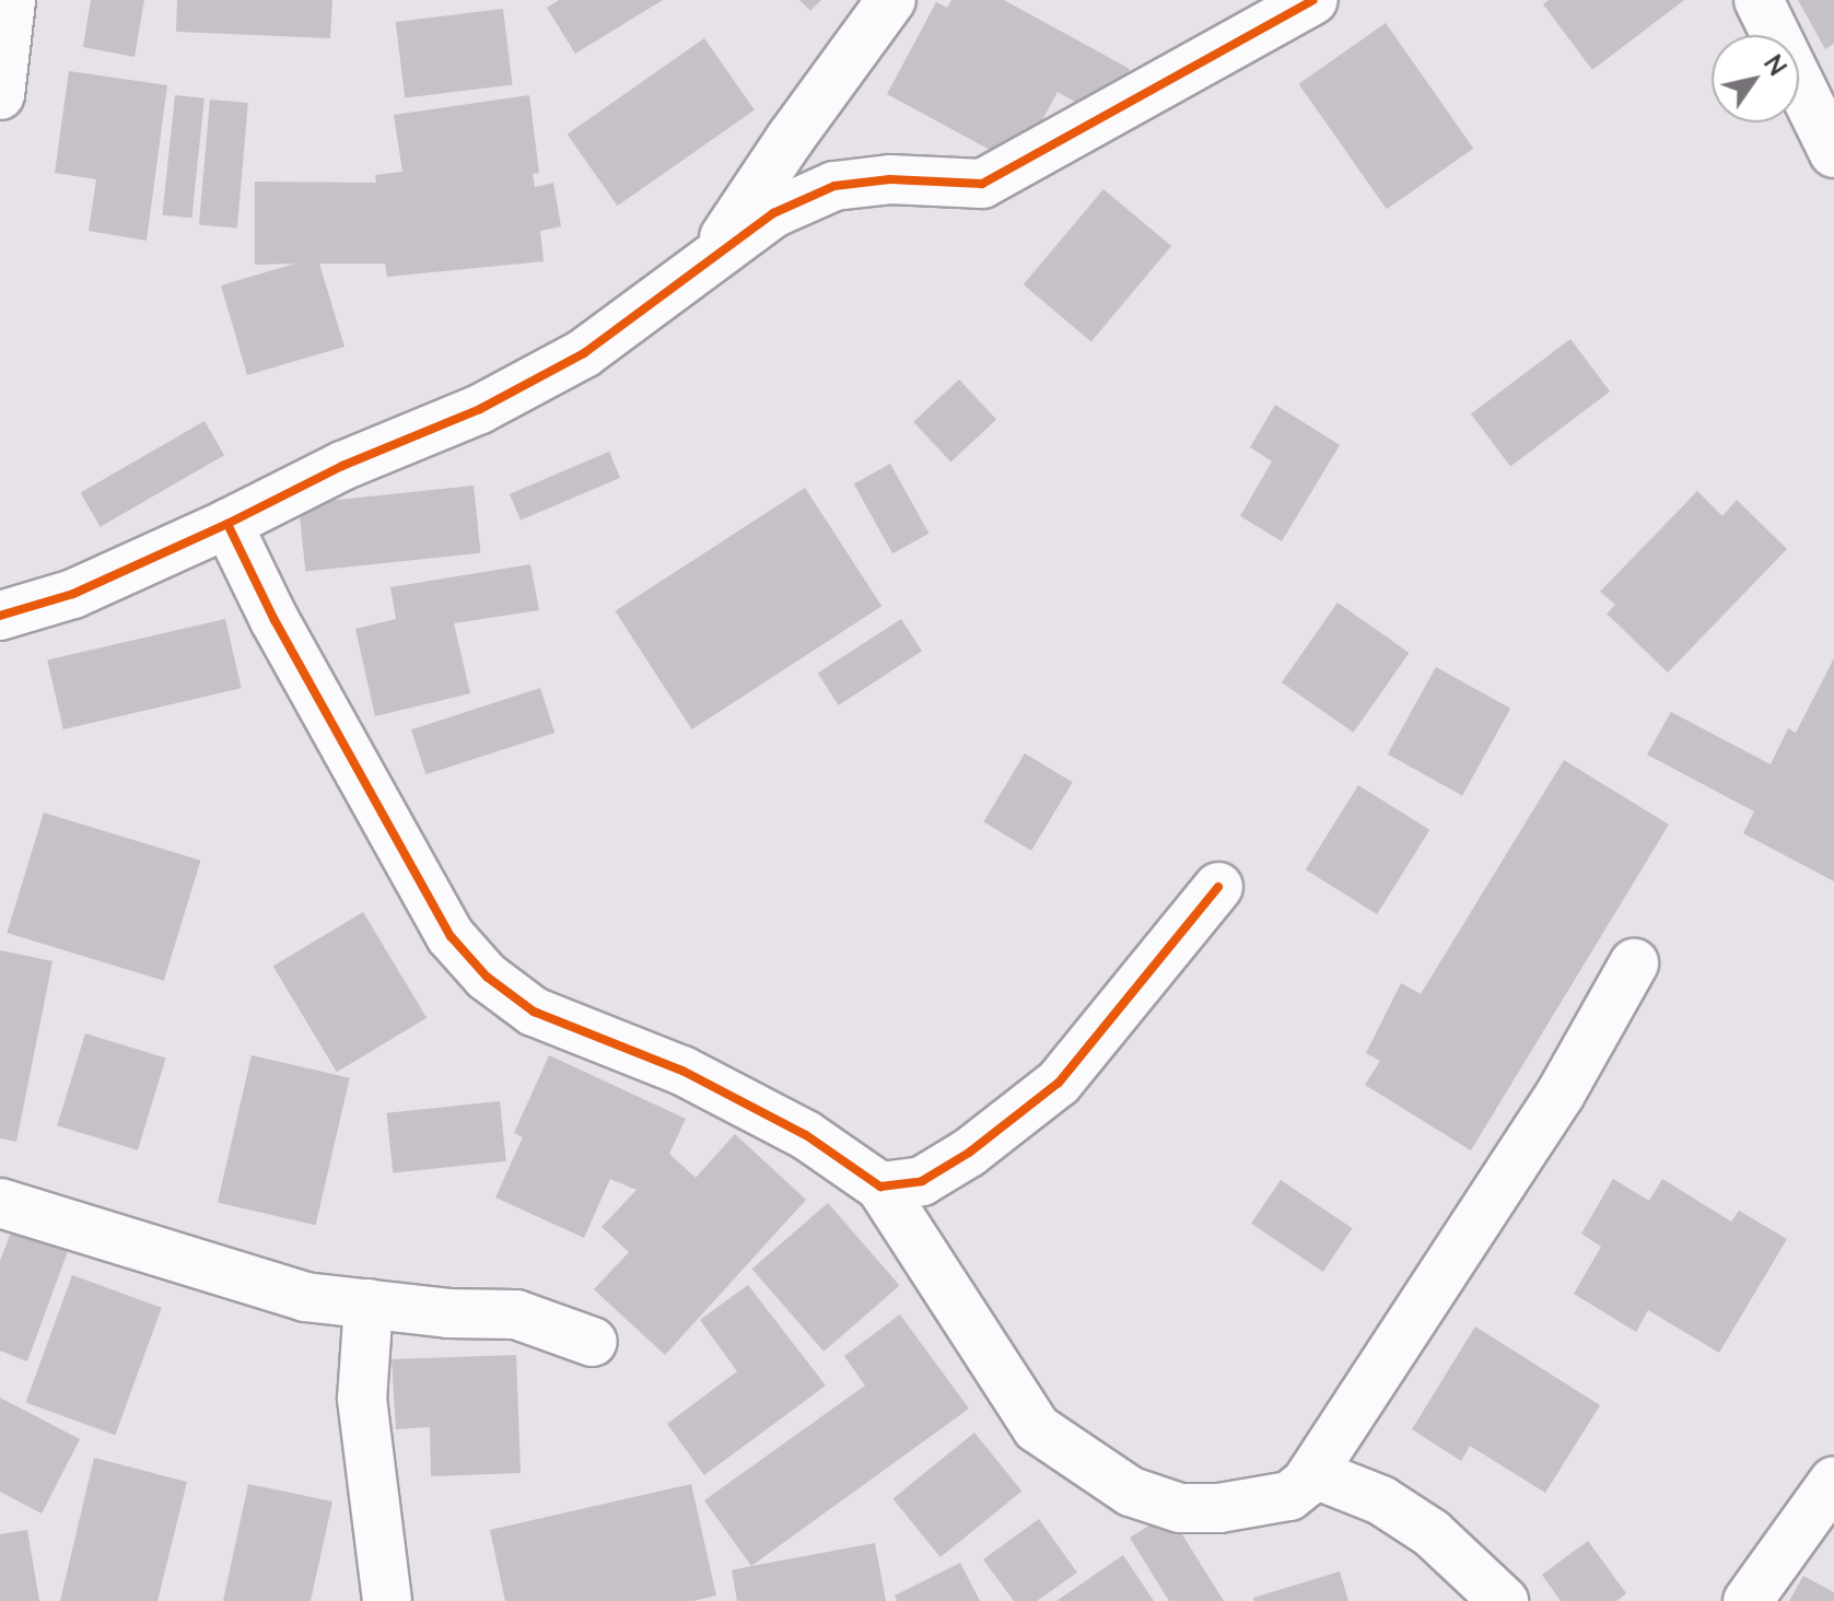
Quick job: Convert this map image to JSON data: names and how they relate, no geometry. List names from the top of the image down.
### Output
{
  "north": "top right"
}
